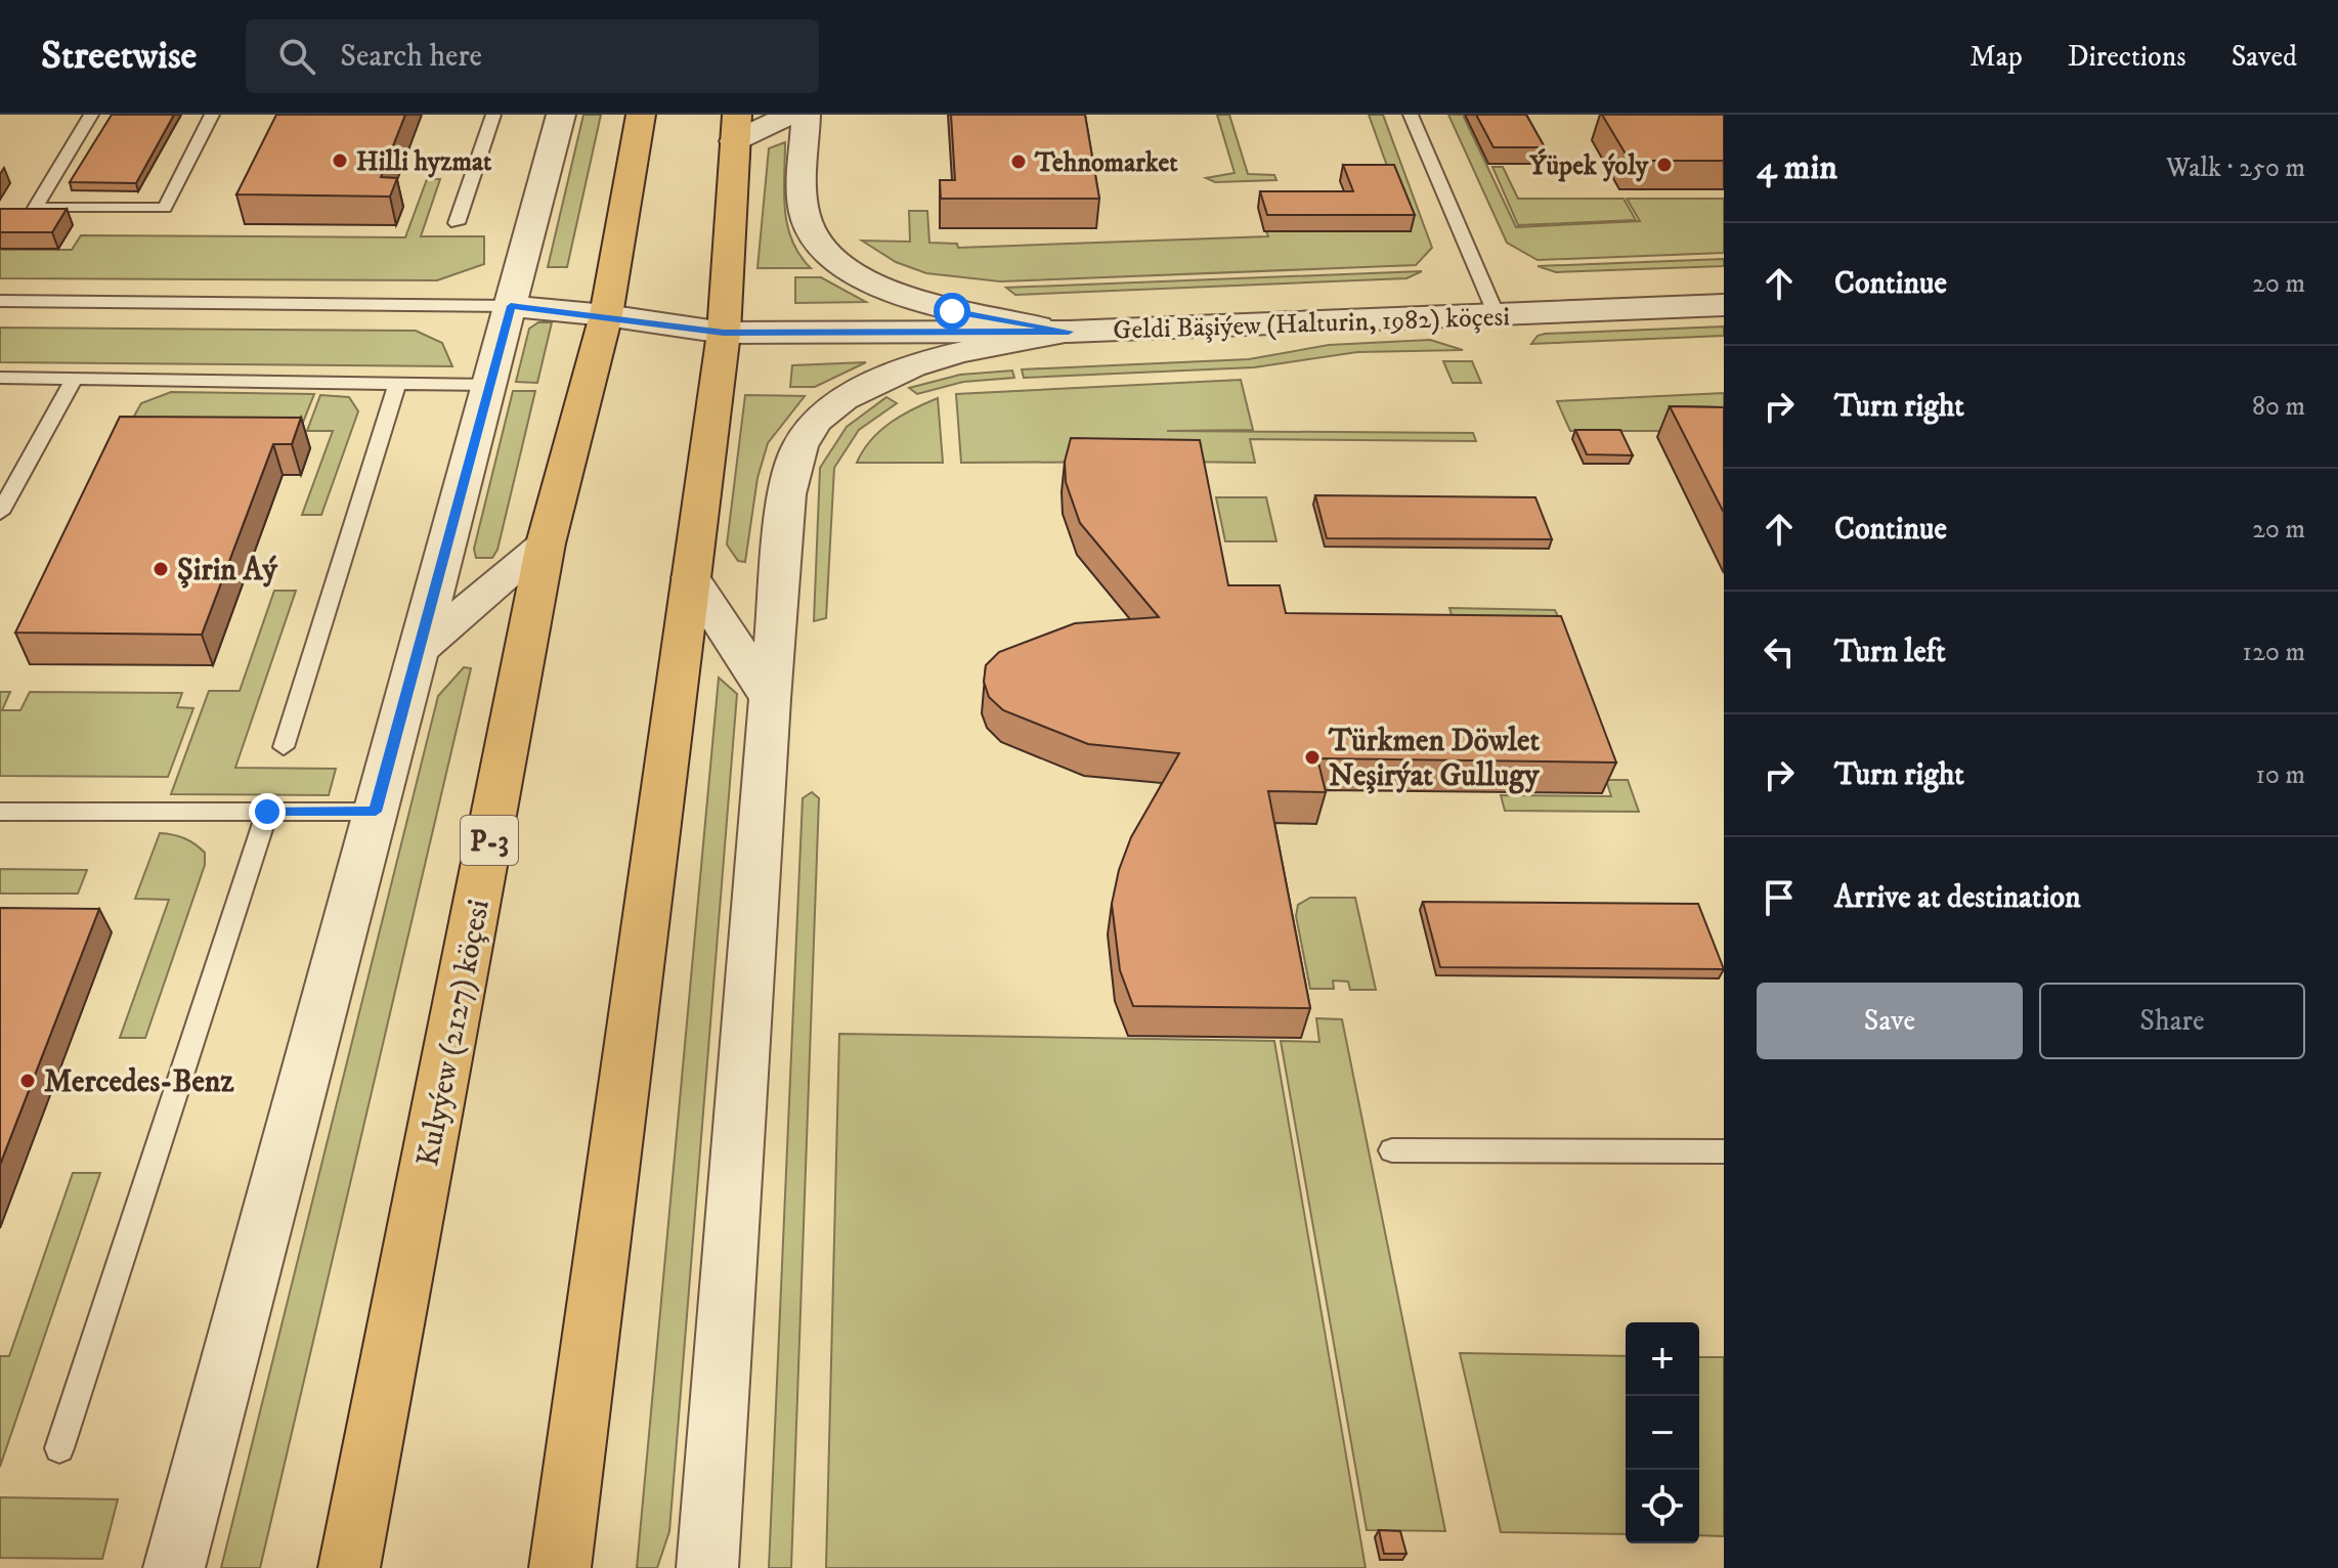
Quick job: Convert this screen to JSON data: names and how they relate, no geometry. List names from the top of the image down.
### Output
{
  "streets": {
    "highway": ["P-3", "Kulyýew (2127) köçesi"],
    "street": ["Geldi Bäşiýew (Halturin, 1982) köçesi"]
  },
  "crossings": [
    ["Geldi Bäşiýew (Halturin, 1982) köçesi", "Kulyýew (2127) köçesi"]
  ],
  "places": [
    "Hilli hyzmat",
    "Tehnomarket",
    "Ýüpek ýoly",
    "Şirin Aý",
    "Türkmen Döwlet Neşirýat Gullugy",
    "Mercedes-Benz"
  ],
  "page": {
    "header": "Streetwise",
    "search": "Search here",
    "nav": ["Map", "Directions", "Saved"],
    "heading": ["4 min", "Walk · 250 m"],
    "list": [
      ["Continue", "20 m"],
      ["Turn right", "80 m"],
      ["Continue", "20 m"],
      ["Turn left", "120 m"],
      ["Turn right", "10 m"],
      "Arrive at destination"
    ],
    "buttons": ["Save", "Share"],
    "map_buttons": ["+", "−"]
  }
}
